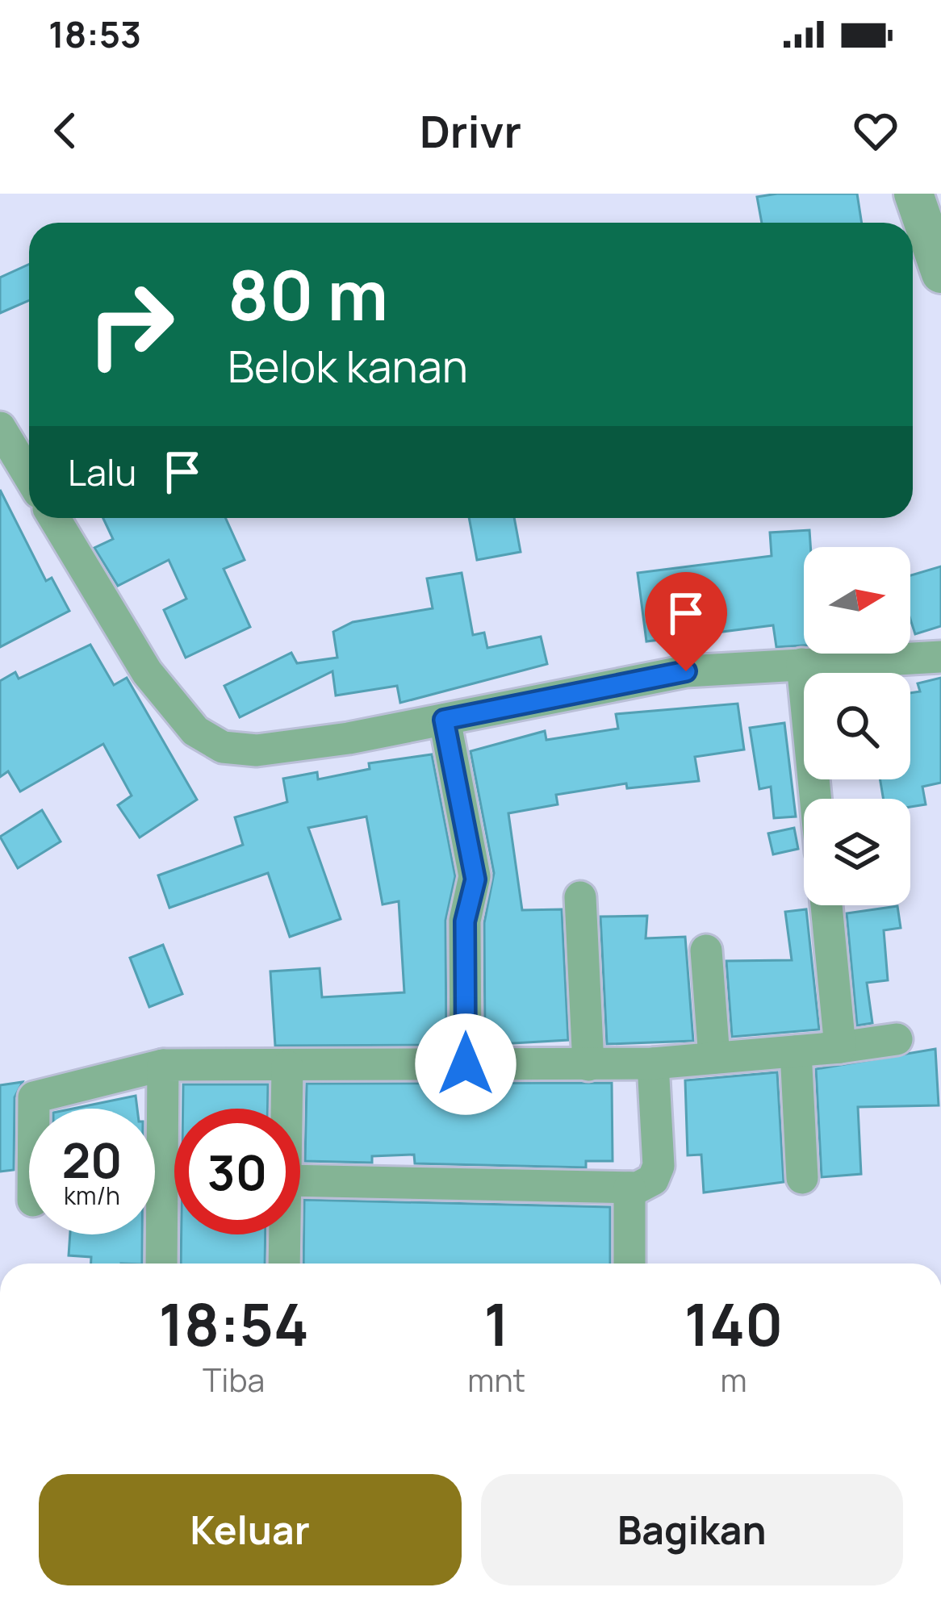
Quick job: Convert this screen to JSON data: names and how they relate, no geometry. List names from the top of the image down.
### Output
{
  "north": "right",
  "page": {
    "status": "18:53",
    "header": "Drivr",
    "turn": ["80 m", "Belok kanan"],
    "then": "Lalu",
    "speed": "20 km/h",
    "limit": "30",
    "eta": [
      "18:54",
      "Tiba",
      "1",
      "mnt",
      "140",
      "m"
    ],
    "buttons": ["Keluar", "Bagikan"]
  }
}
